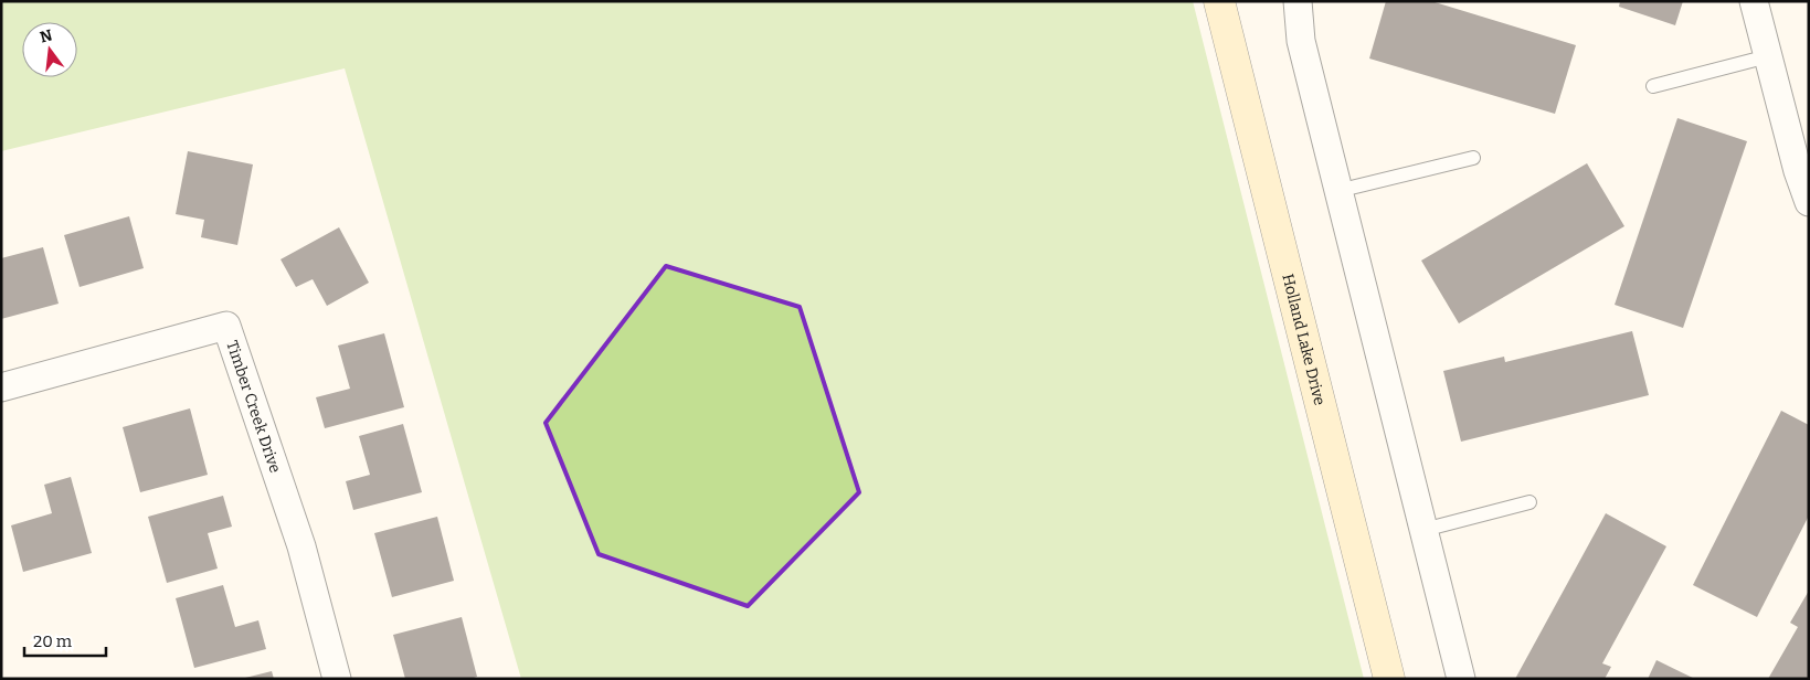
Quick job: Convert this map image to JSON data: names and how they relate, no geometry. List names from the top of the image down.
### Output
{
  "streets": {
    "street": ["Holland Lake Drive", "Timber Creek Drive"]
  },
  "scale_bar": "20 m",
  "north": "top"
}
